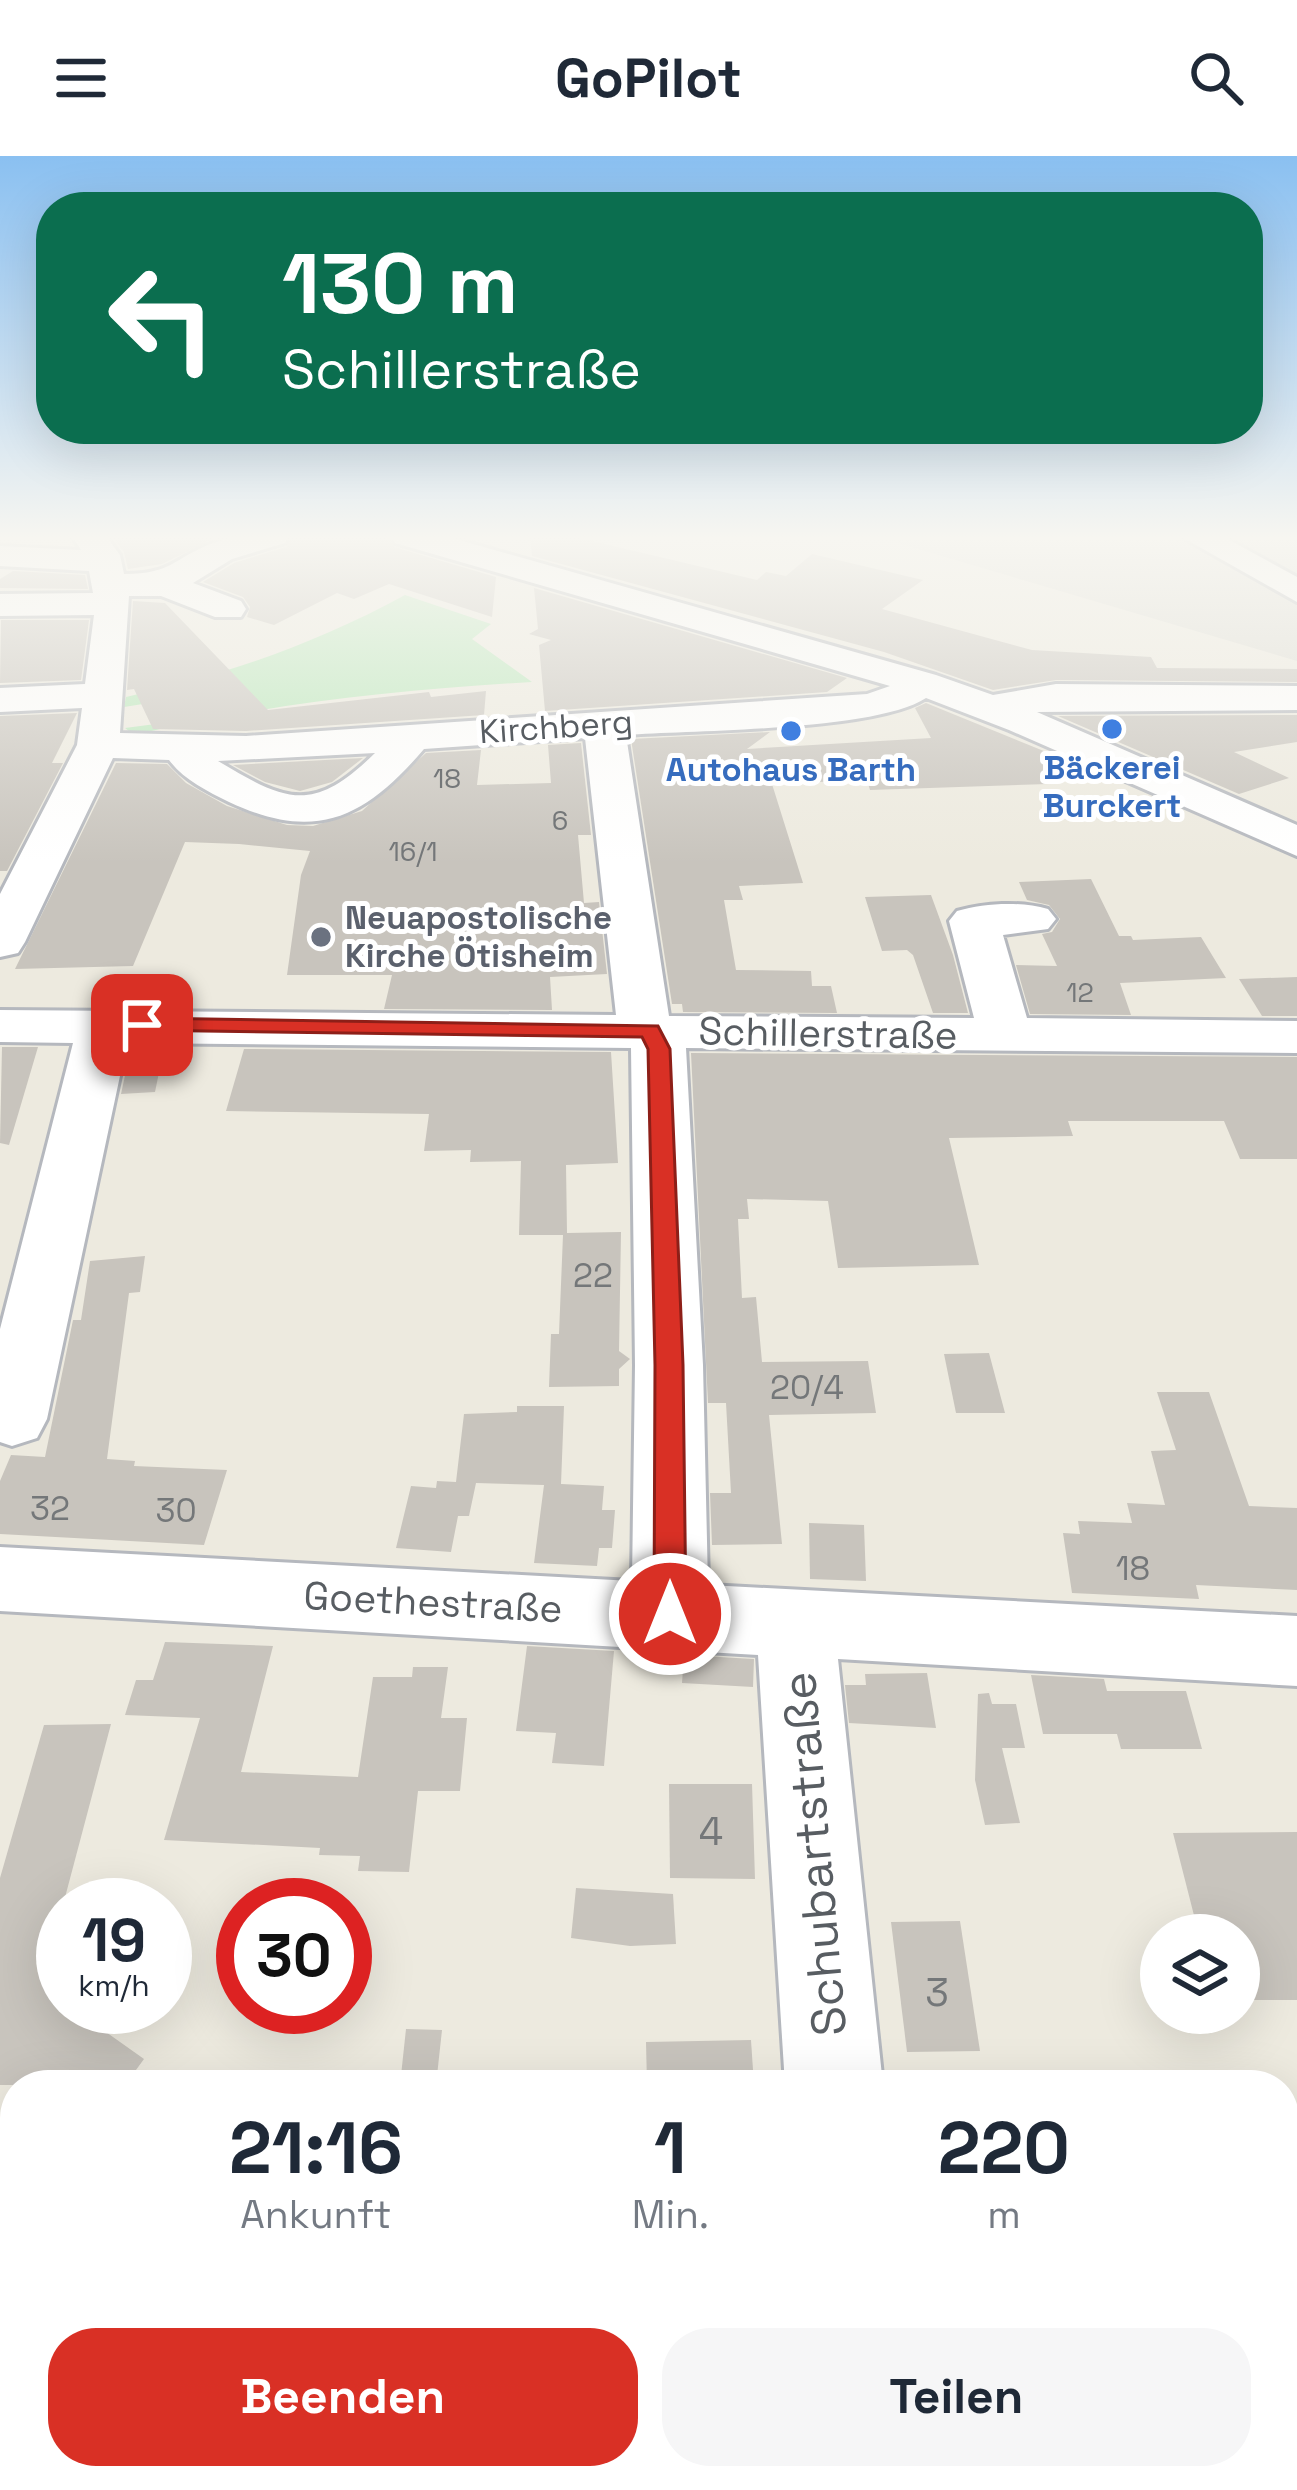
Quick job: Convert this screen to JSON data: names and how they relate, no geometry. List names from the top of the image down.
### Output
{
  "streets": {
    "street": [
      "Kirchberg",
      "Schillerstraße",
      "Goethestraße",
      "Schubartstraße"
    ]
  },
  "crossings": [
    ["Goethestraße", "Schubartstraße"]
  ],
  "places": ["Bäckerei Burckert", "Autohaus Barth", "Neuapostolische Kirche Ötisheim"],
  "house_numbers": [
    "18",
    "6",
    "16/1",
    "12",
    "22",
    "20/4",
    "32",
    "30",
    "18",
    "4",
    "3"
  ],
  "page": {
    "header": "GoPilot",
    "turn": ["130 m", "Schillerstraße"],
    "speed": "19 km/h",
    "limit": "30",
    "eta": [
      "21:16",
      "Ankunft",
      "1",
      "Min.",
      "220",
      "m"
    ],
    "buttons": ["Beenden", "Teilen"]
  }
}
